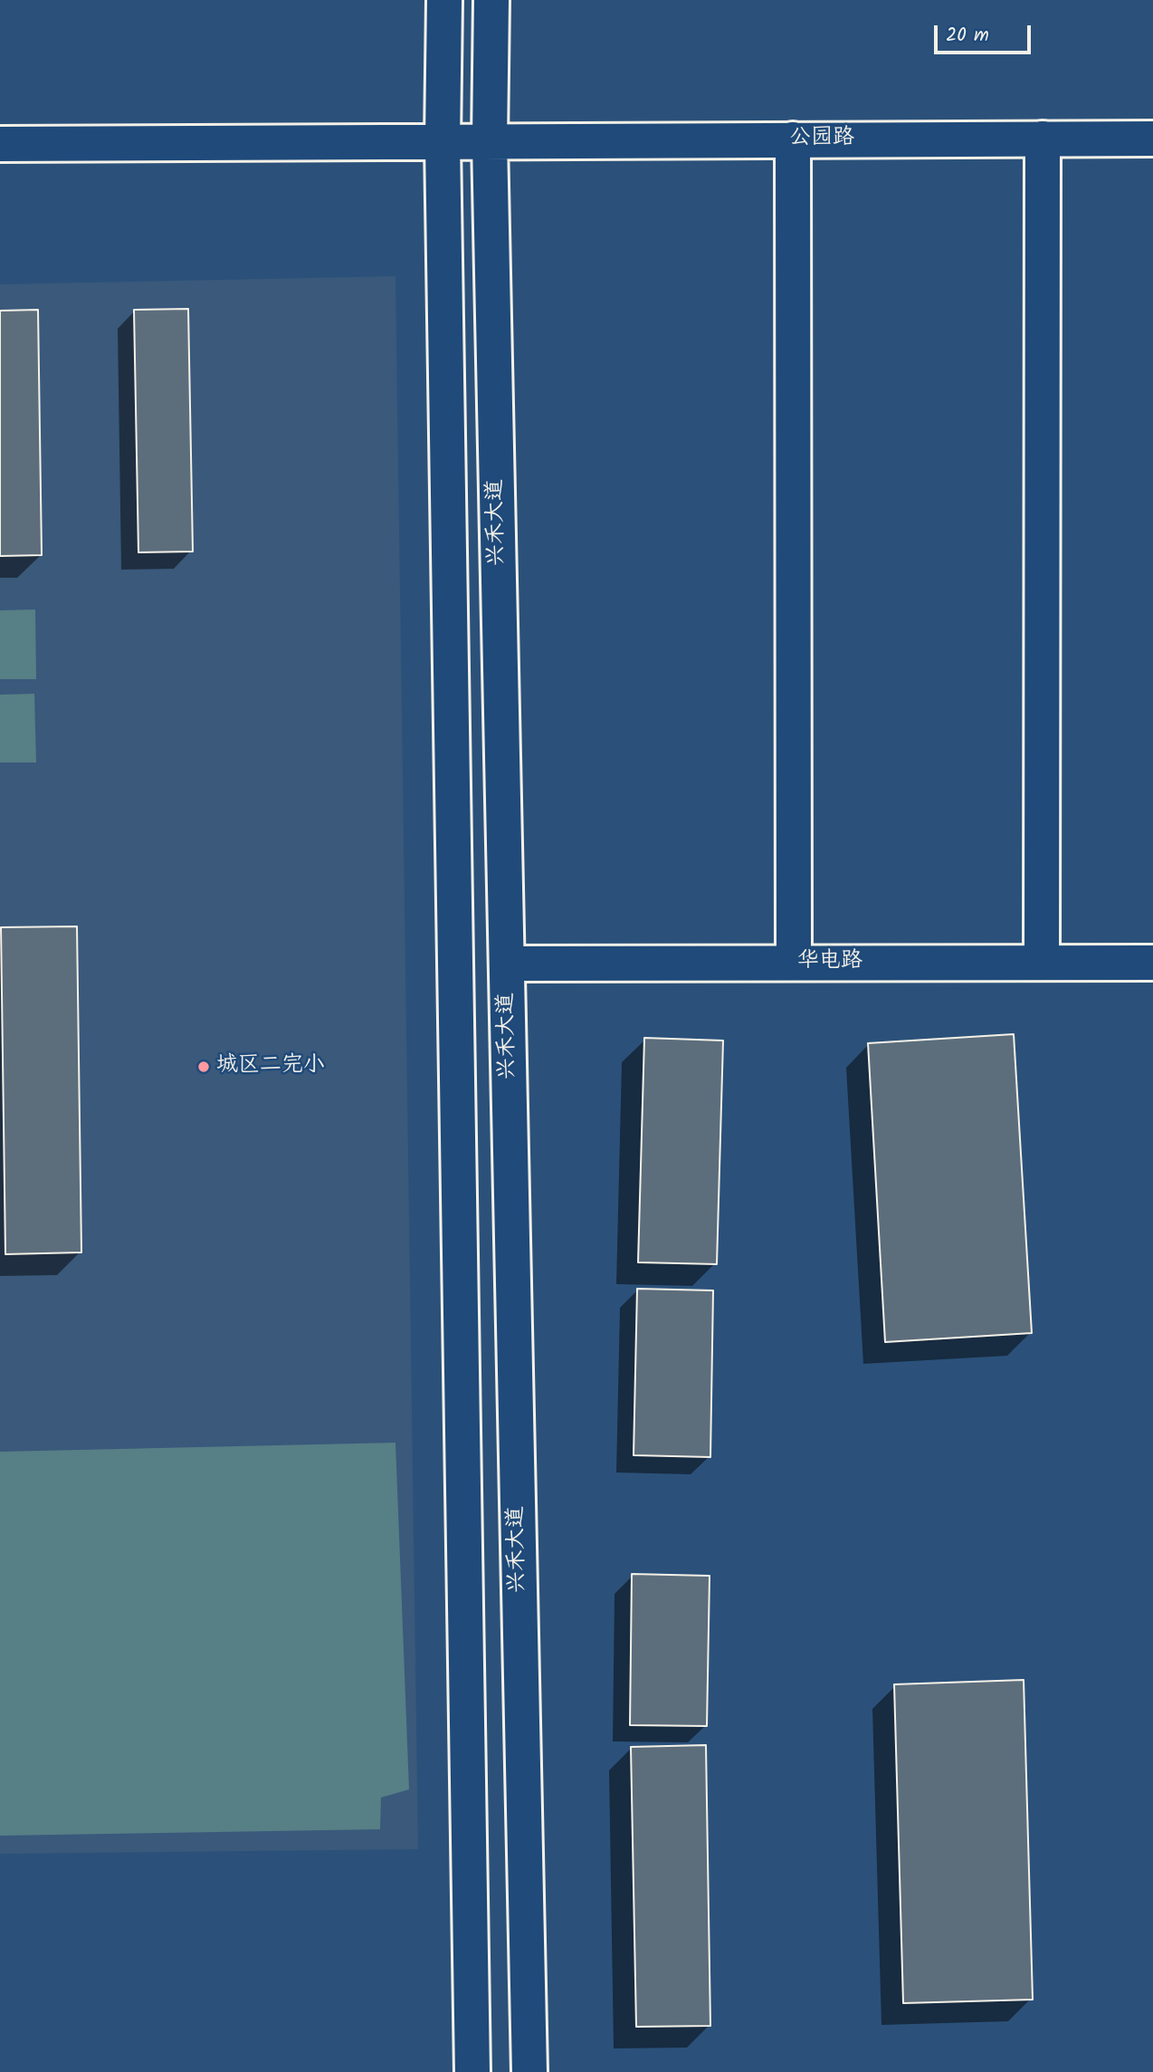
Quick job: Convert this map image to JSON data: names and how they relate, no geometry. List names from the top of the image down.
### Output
{
  "streets": {
    "main road": ["公园路", "兴禾大道", "华电路"]
  },
  "crossings": [
    ["公园路", "兴禾大道"],
    ["兴禾大道", "华电路"]
  ],
  "places": ["城区二完小"],
  "scale_bar": "20 m"
}
